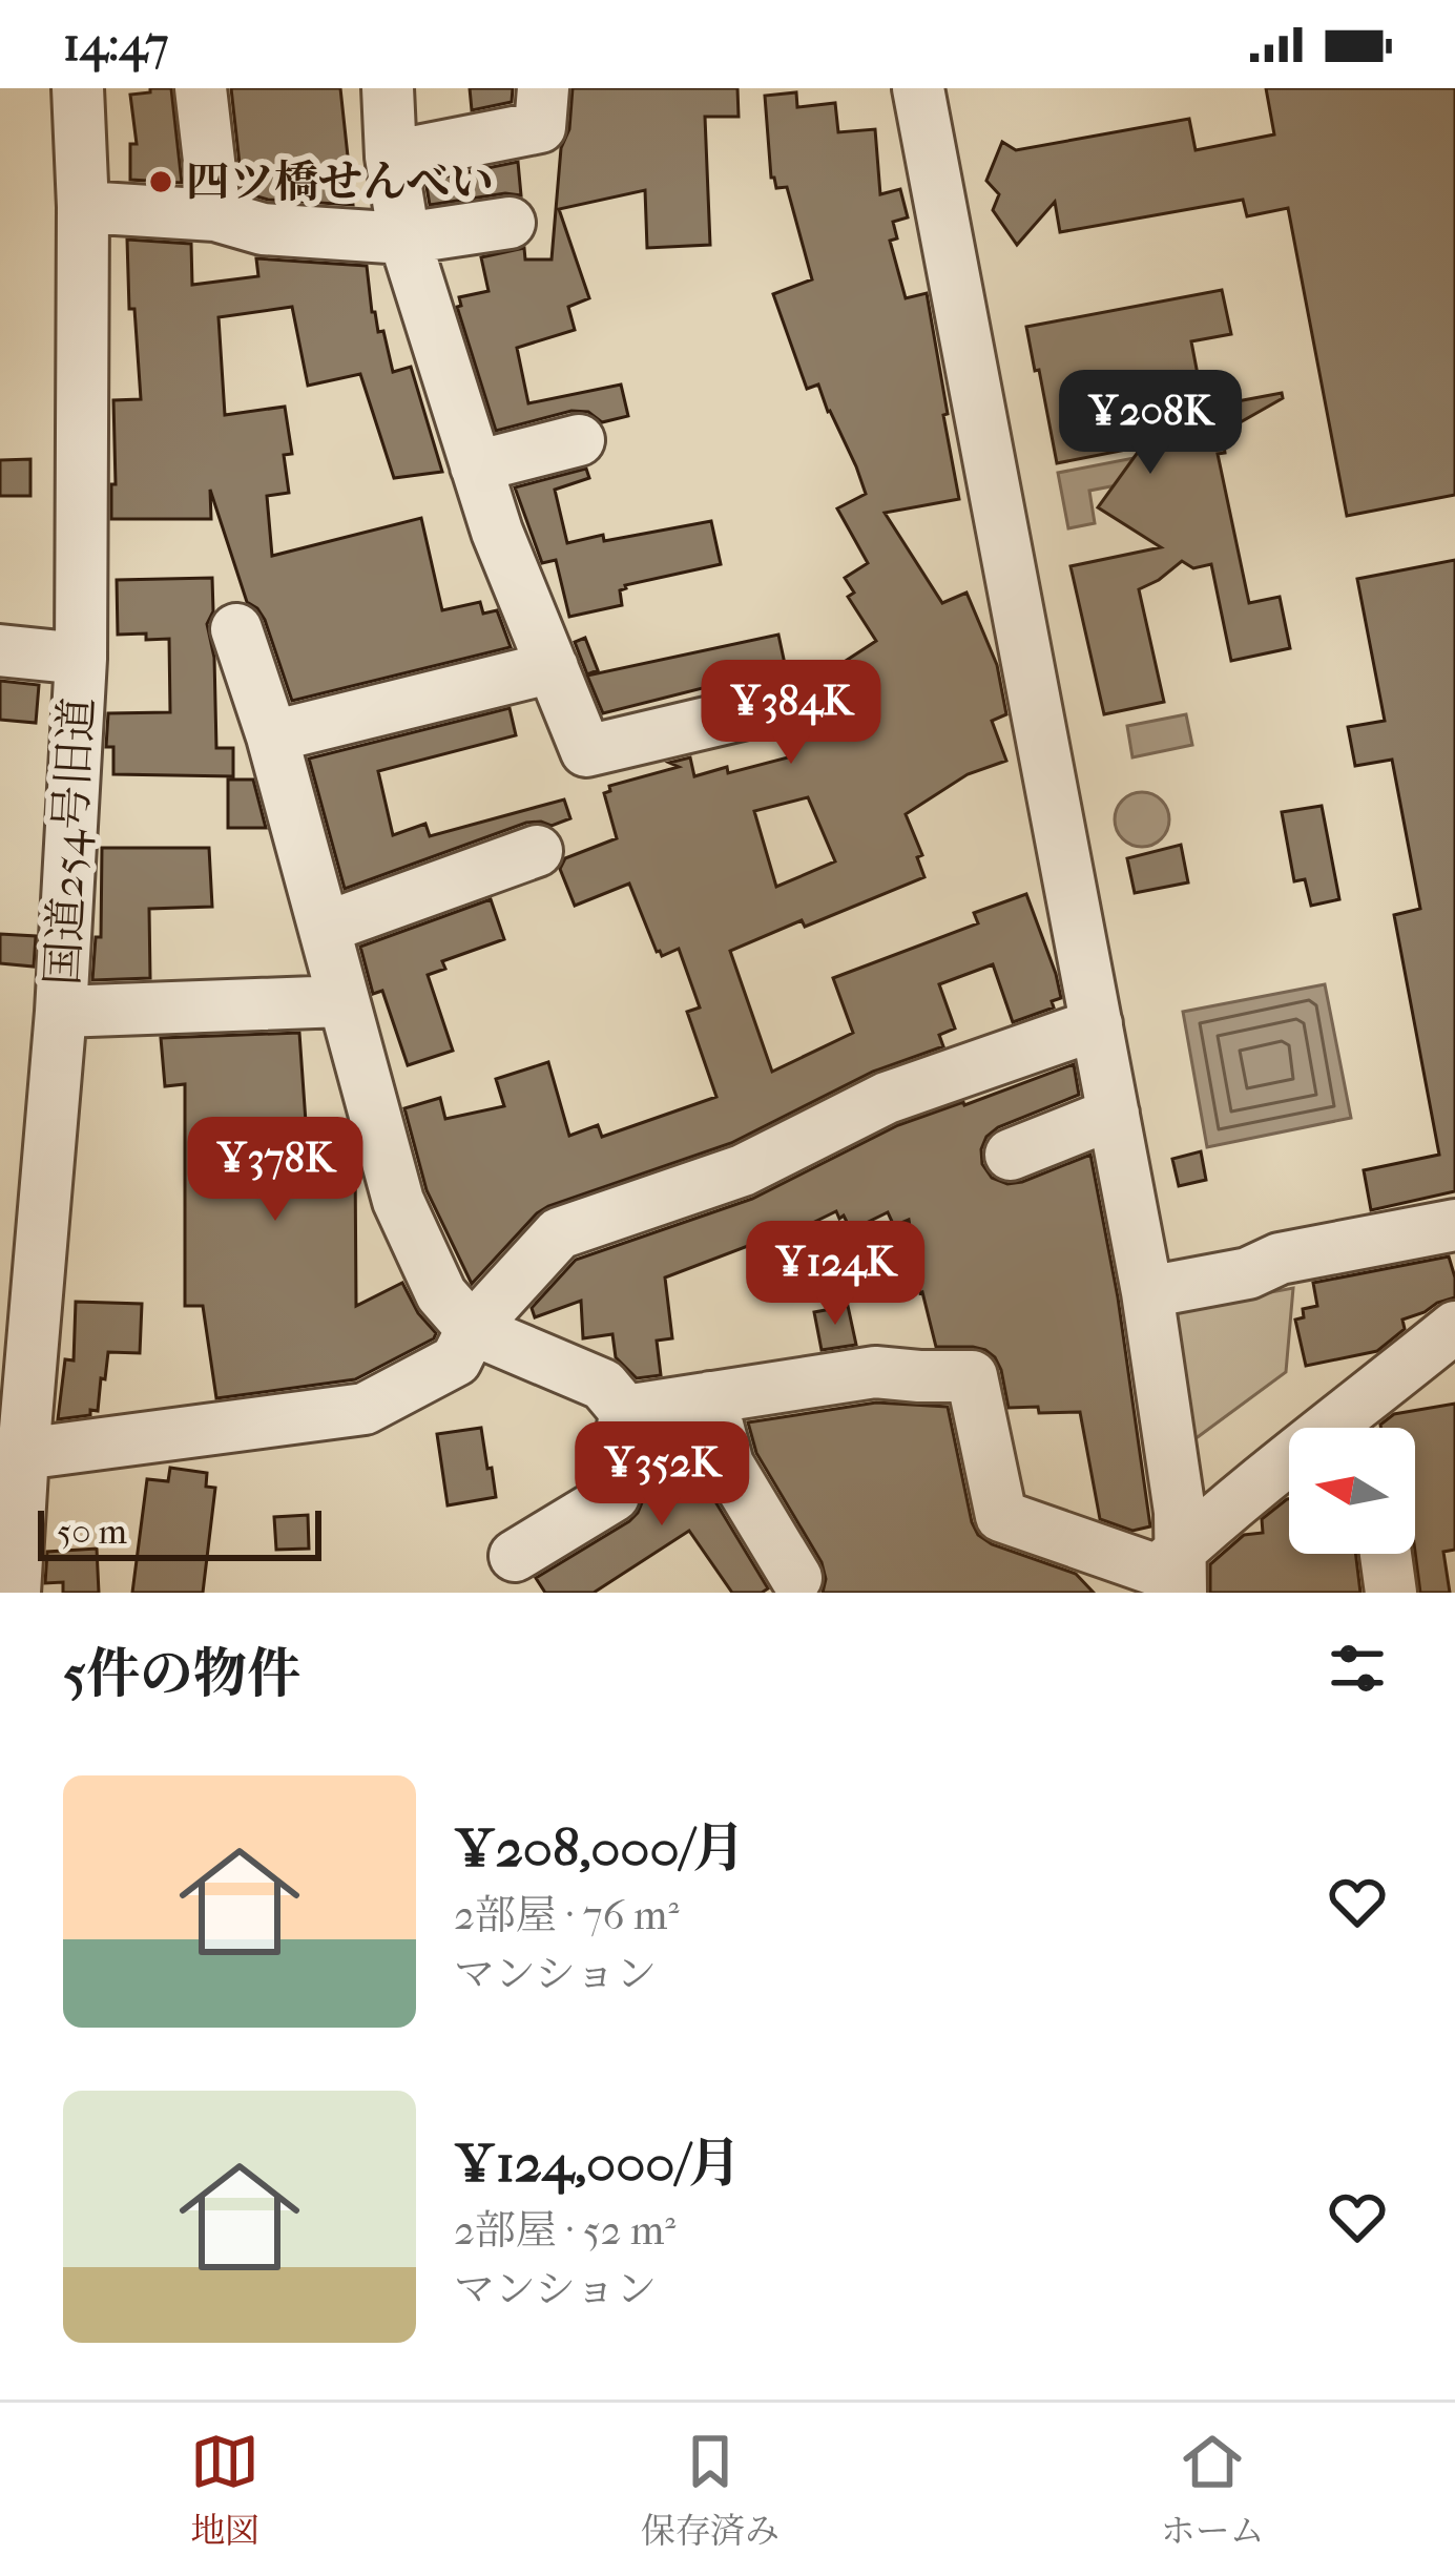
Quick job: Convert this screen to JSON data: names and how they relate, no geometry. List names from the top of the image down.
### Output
{
  "streets": {
    "street": ["国道254号旧道"]
  },
  "places": ["四ツ橋せんべい"],
  "scale_bar": "50 m",
  "north": "left",
  "page": {
    "status": "14:47",
    "price": [
      "¥208K",
      "¥384K",
      "¥378K",
      "¥124K",
      "¥352K"
    ],
    "scale": "50 m",
    "heading": "5件の物件",
    "list": [
      {
        "name": "¥208,000/月",
        "note": "2部屋 · 76 m² · マンション"
      },
      {
        "name": "¥124,000/月",
        "note": "2部屋 · 52 m² · マンション"
      }
    ],
    "tabs": ["地図", "保存済み", "ホーム"]
  }
}
